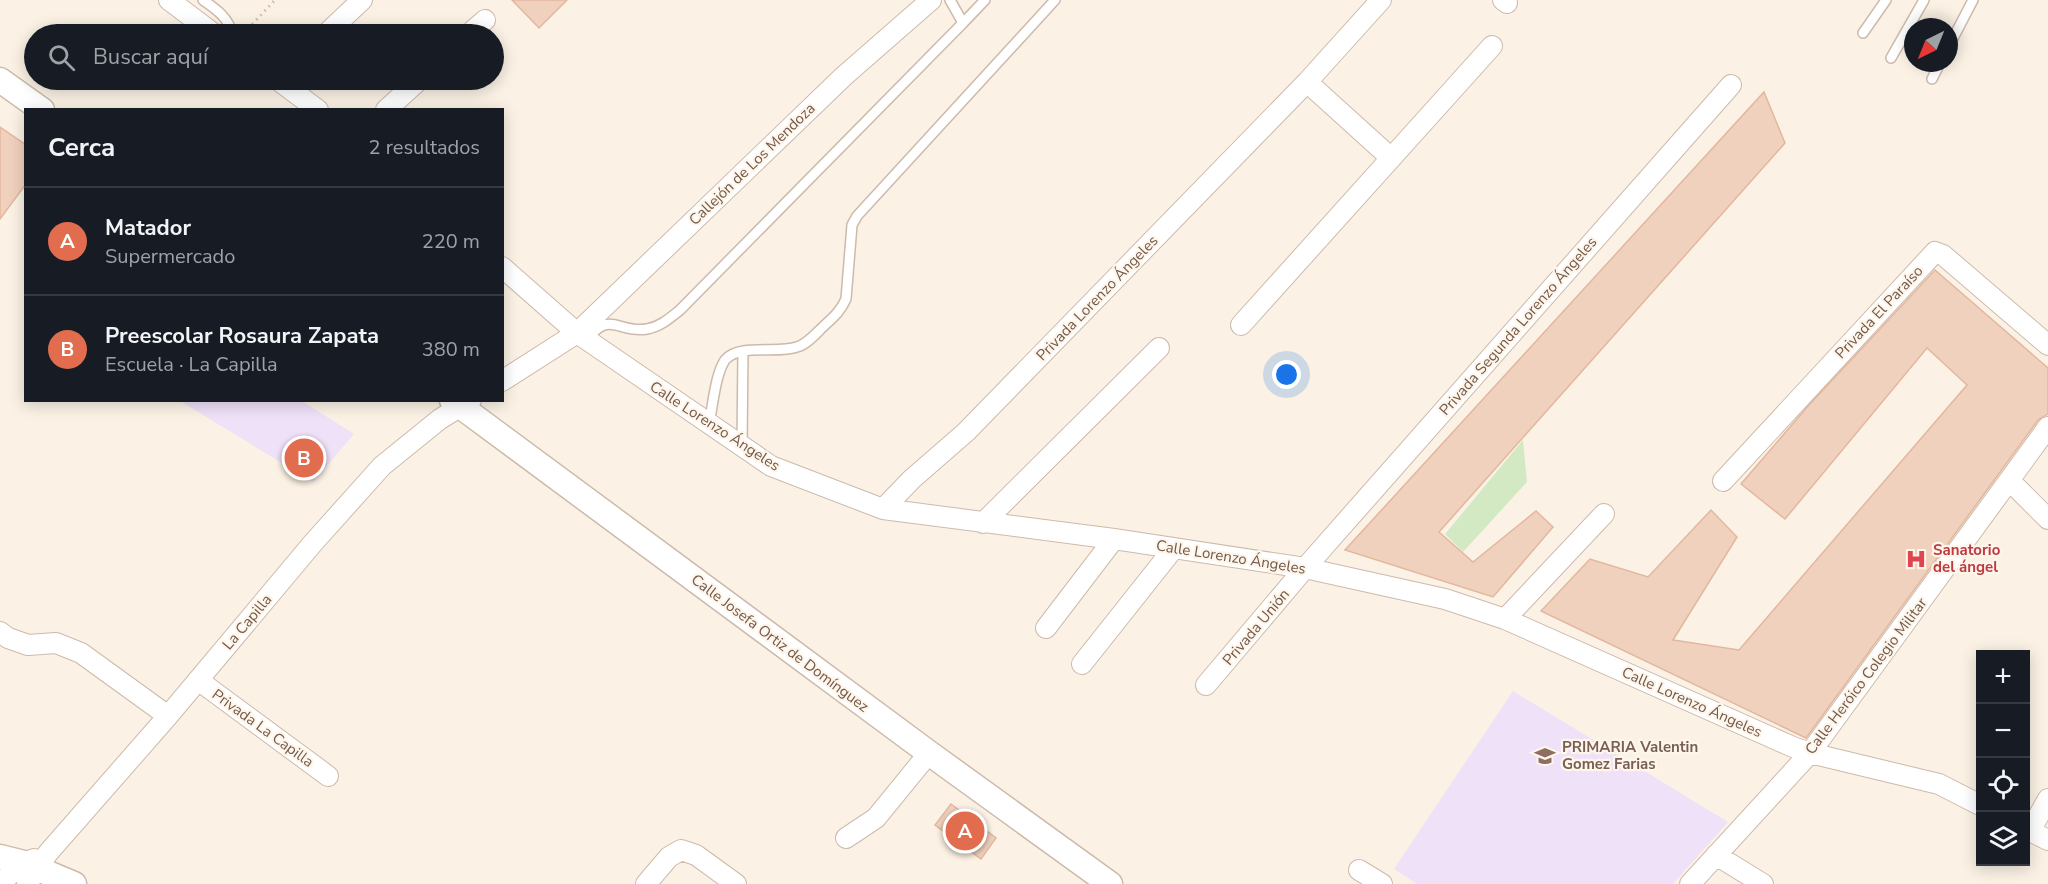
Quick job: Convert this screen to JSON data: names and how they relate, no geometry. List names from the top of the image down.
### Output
{
  "streets": {
    "street": [
      "Callejón de Los Mendoza",
      "Privada Lorenzo Ángeles",
      "Privada El Paraíso",
      "Privada Segunda Lorenzo Ángeles",
      "Calle Lorenzo Ángeles",
      "La Capilla",
      "Privada Unión",
      "Calle Josefa Ortiz de Domínguez",
      "Calle Heróico Colegio Militar",
      "Privada La Capilla"
    ]
  },
  "crossings": [
    ["Callejón de Los Mendoza", "Calle Lorenzo Ángeles"],
    ["Privada Lorenzo Ángeles", "Calle Lorenzo Ángeles"],
    ["Privada Segunda Lorenzo Ángeles", "Calle Lorenzo Ángeles"],
    ["Privada Segunda Lorenzo Ángeles", "Privada Unión"],
    ["Calle Lorenzo Ángeles", "Privada Unión"],
    ["Calle Lorenzo Ángeles", "Calle Heróico Colegio Militar"],
    ["La Capilla", "Calle Josefa Ortiz de Domínguez"],
    ["La Capilla", "Privada La Capilla"]
  ],
  "places": {
    "hospital": ["Sanatorio del ángel"],
    "school or university": ["PRIMARIA Valentin Gomez Farias"]
  },
  "north": "bottom left",
  "page": {
    "search": "Buscar aquí",
    "heading": ["Cerca", "2 resultados"],
    "list": [
      {
        "mark": "A",
        "name": "Matador",
        "note": "Supermercado",
        "value": "220 m"
      },
      {
        "mark": "B",
        "name": "Preescolar Rosaura Zapata",
        "note": "Escuela · La Capilla",
        "value": "380 m"
      }
    ],
    "pins": ["B", "A"],
    "map_buttons": ["+", "−"]
  }
}
